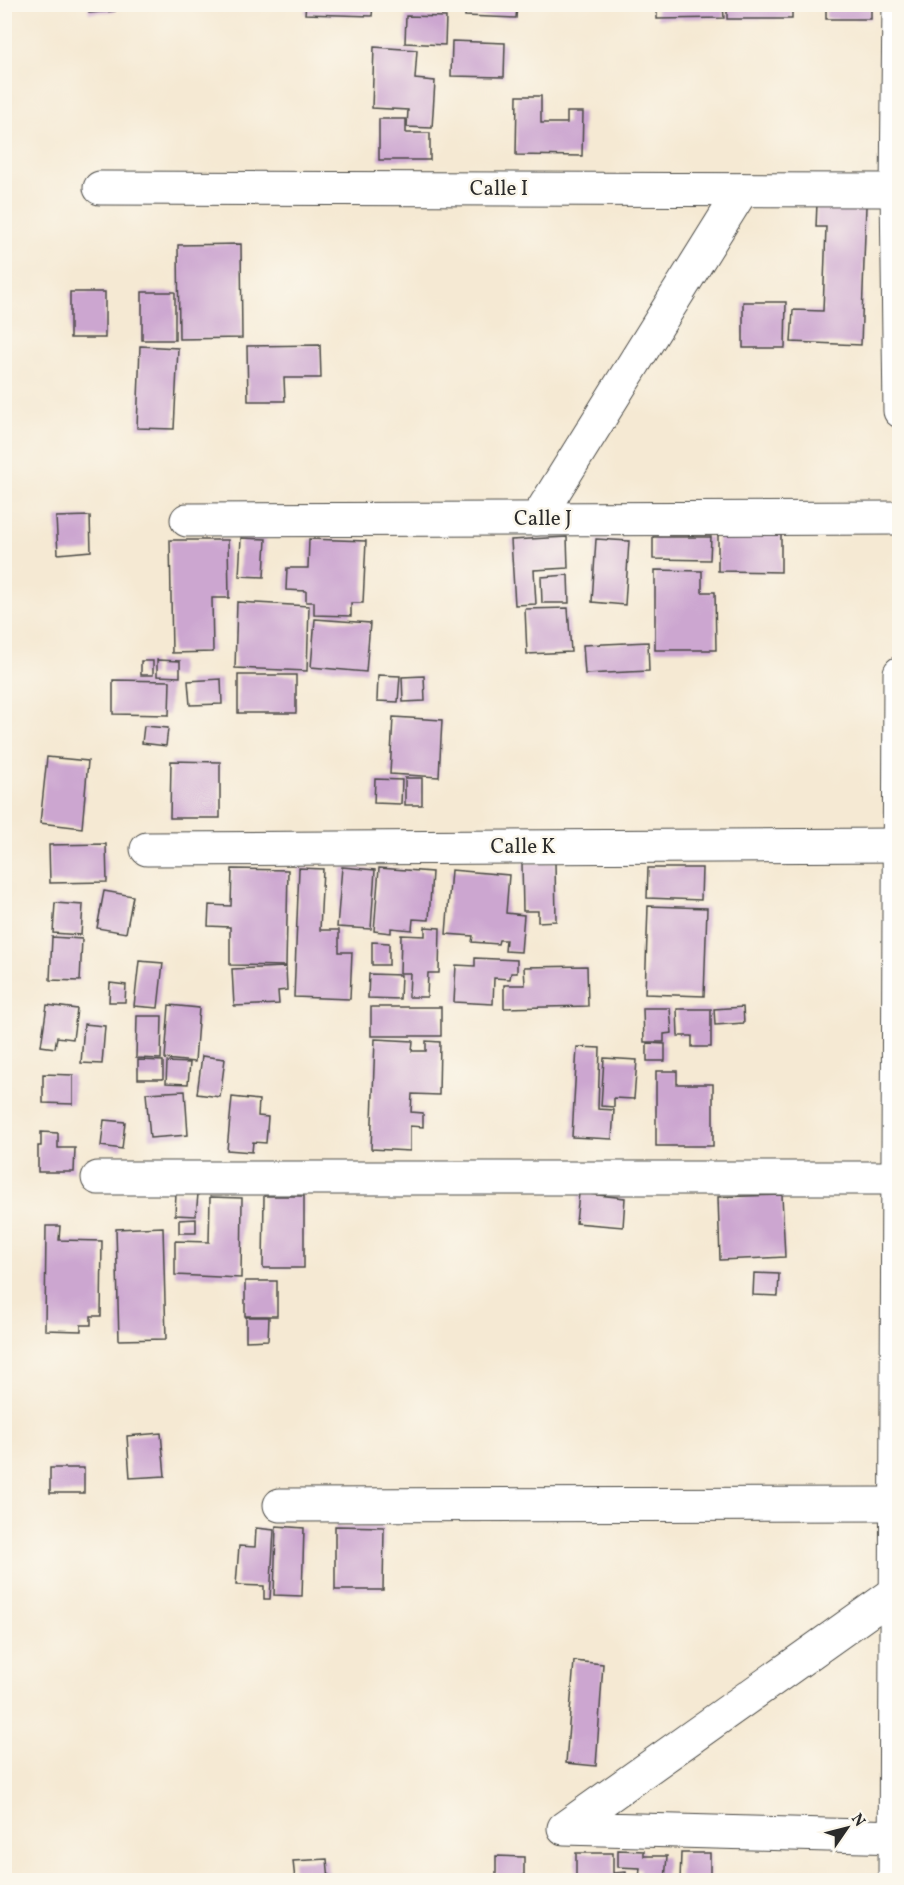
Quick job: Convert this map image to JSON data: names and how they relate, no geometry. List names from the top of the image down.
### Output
{
  "streets": {
    "street": ["Calle I", "Calle J", "Calle K"]
  },
  "north": "top right"
}
